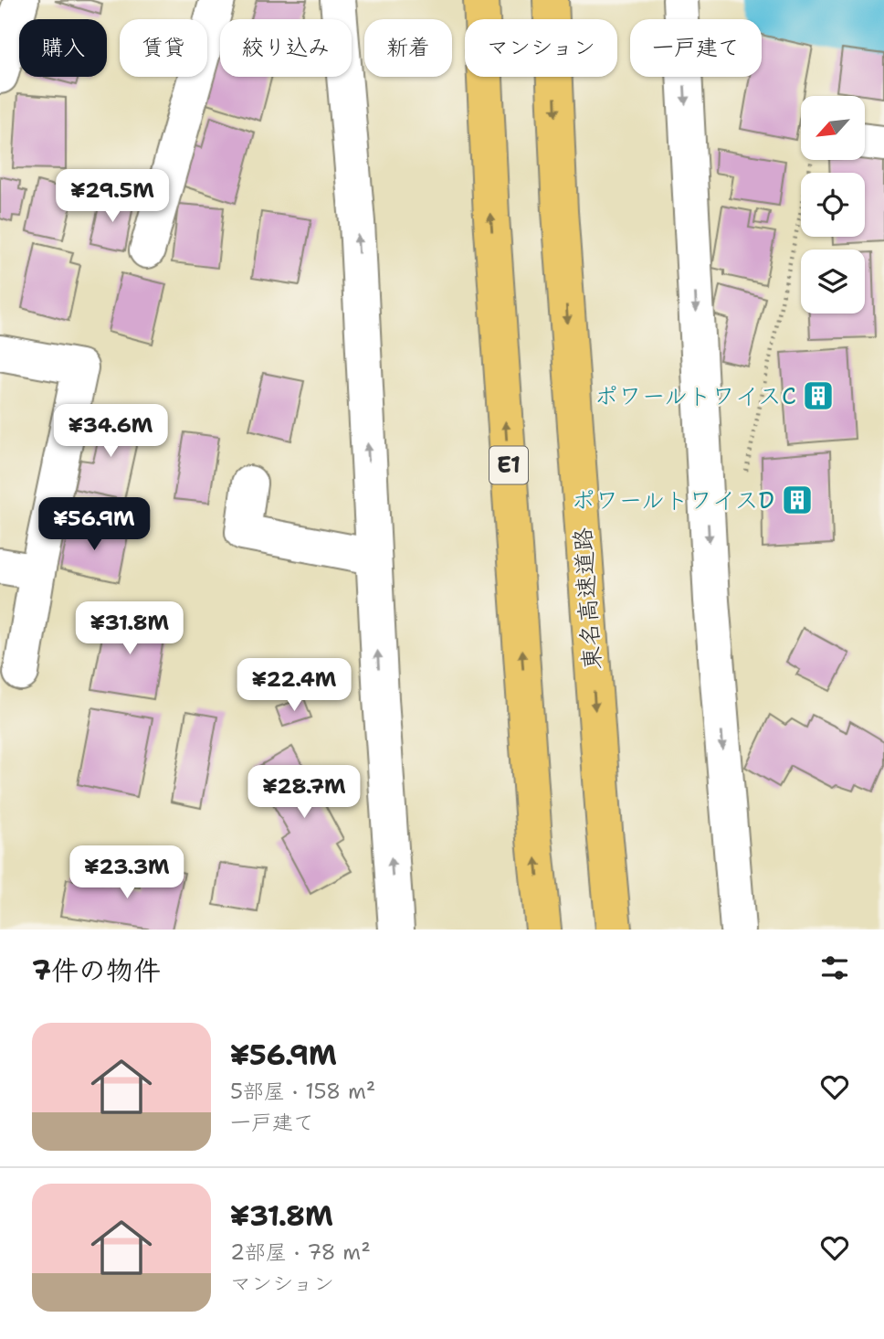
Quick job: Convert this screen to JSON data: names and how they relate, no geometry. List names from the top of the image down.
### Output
{
  "streets": {
    "highway": ["E1", "東名高速道路"]
  },
  "places": {
    "building": ["ポワールトワイスC", "ポワールトワイスD"]
  },
  "north": "bottom left",
  "page": {
    "chip": [
      "購入",
      "賃貸",
      "絞り込み",
      "新着",
      "マンション",
      "一戸建て"
    ],
    "price": [
      "¥29.5M",
      "¥34.6M",
      "¥56.9M",
      "¥31.8M",
      "¥22.4M",
      "¥28.7M",
      "¥23.3M"
    ],
    "heading": "7件の物件",
    "list": [
      {
        "name": "¥56.9M",
        "note": "5部屋 · 158 m² · 一戸建て"
      },
      {
        "name": "¥31.8M",
        "note": "2部屋 · 78 m² · マンション"
      }
    ]
  }
}
